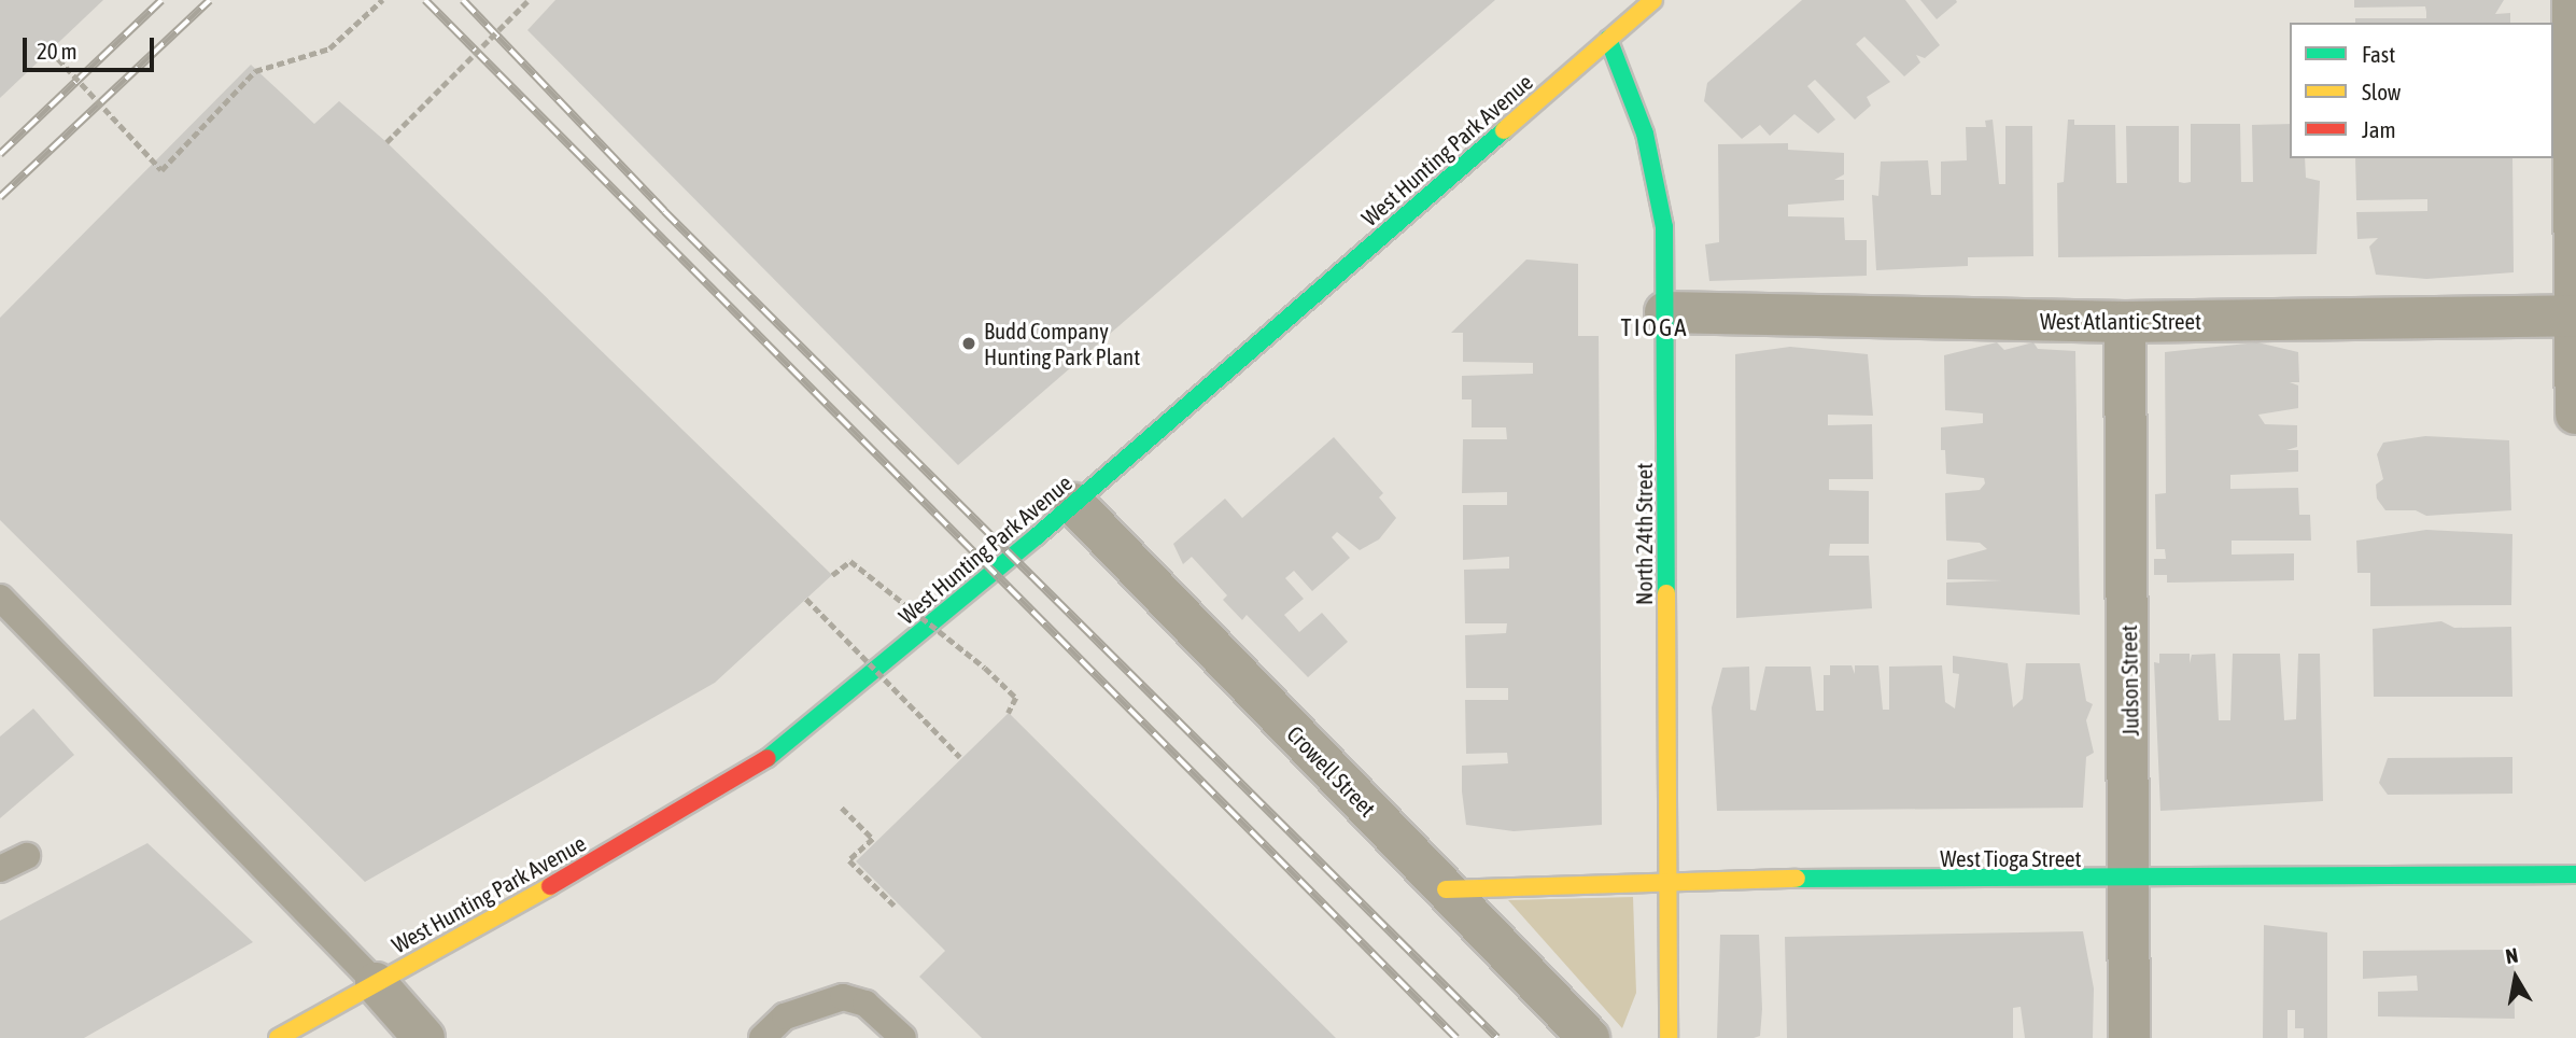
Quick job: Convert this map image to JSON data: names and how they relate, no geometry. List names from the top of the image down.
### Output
{
  "streets": {
    "street": [
      "West Hunting Park Avenue",
      "West Atlantic Street",
      "North 24th Street",
      "Judson Street",
      "Crowell Street",
      "West Tioga Street"
    ]
  },
  "crossings": [
    ["West Hunting Park Avenue", "North 24th Street"],
    ["West Hunting Park Avenue", "Crowell Street"],
    ["West Atlantic Street", "North 24th Street"],
    ["West Atlantic Street", "Judson Street"],
    ["North 24th Street", "West Tioga Street"],
    ["Judson Street", "West Tioga Street"],
    ["Crowell Street", "West Tioga Street"]
  ],
  "districts": ["TIOGA"],
  "places": ["Budd Company Hunting Park Plant"],
  "legend": ["Fast", "Slow", "Jam"],
  "scale_bar": "20 m",
  "north": "top"
}
